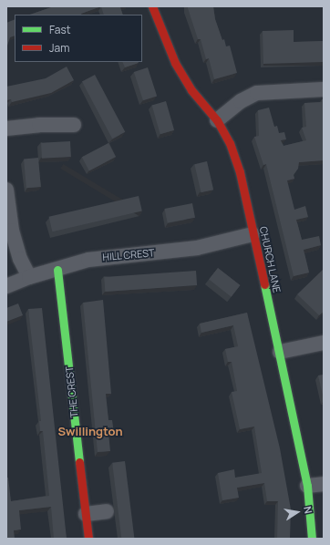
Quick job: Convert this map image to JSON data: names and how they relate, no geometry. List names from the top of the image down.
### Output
{
  "streets": {
    "street": ["HILL CREST", "CHURCH LANE", "THE CREST"]
  },
  "crossings": [
    ["HILL CREST", "CHURCH LANE"],
    ["HILL CREST", "THE CREST"]
  ],
  "districts": ["Swillington"],
  "legend": ["Fast", "Jam"],
  "north": "right"
}
